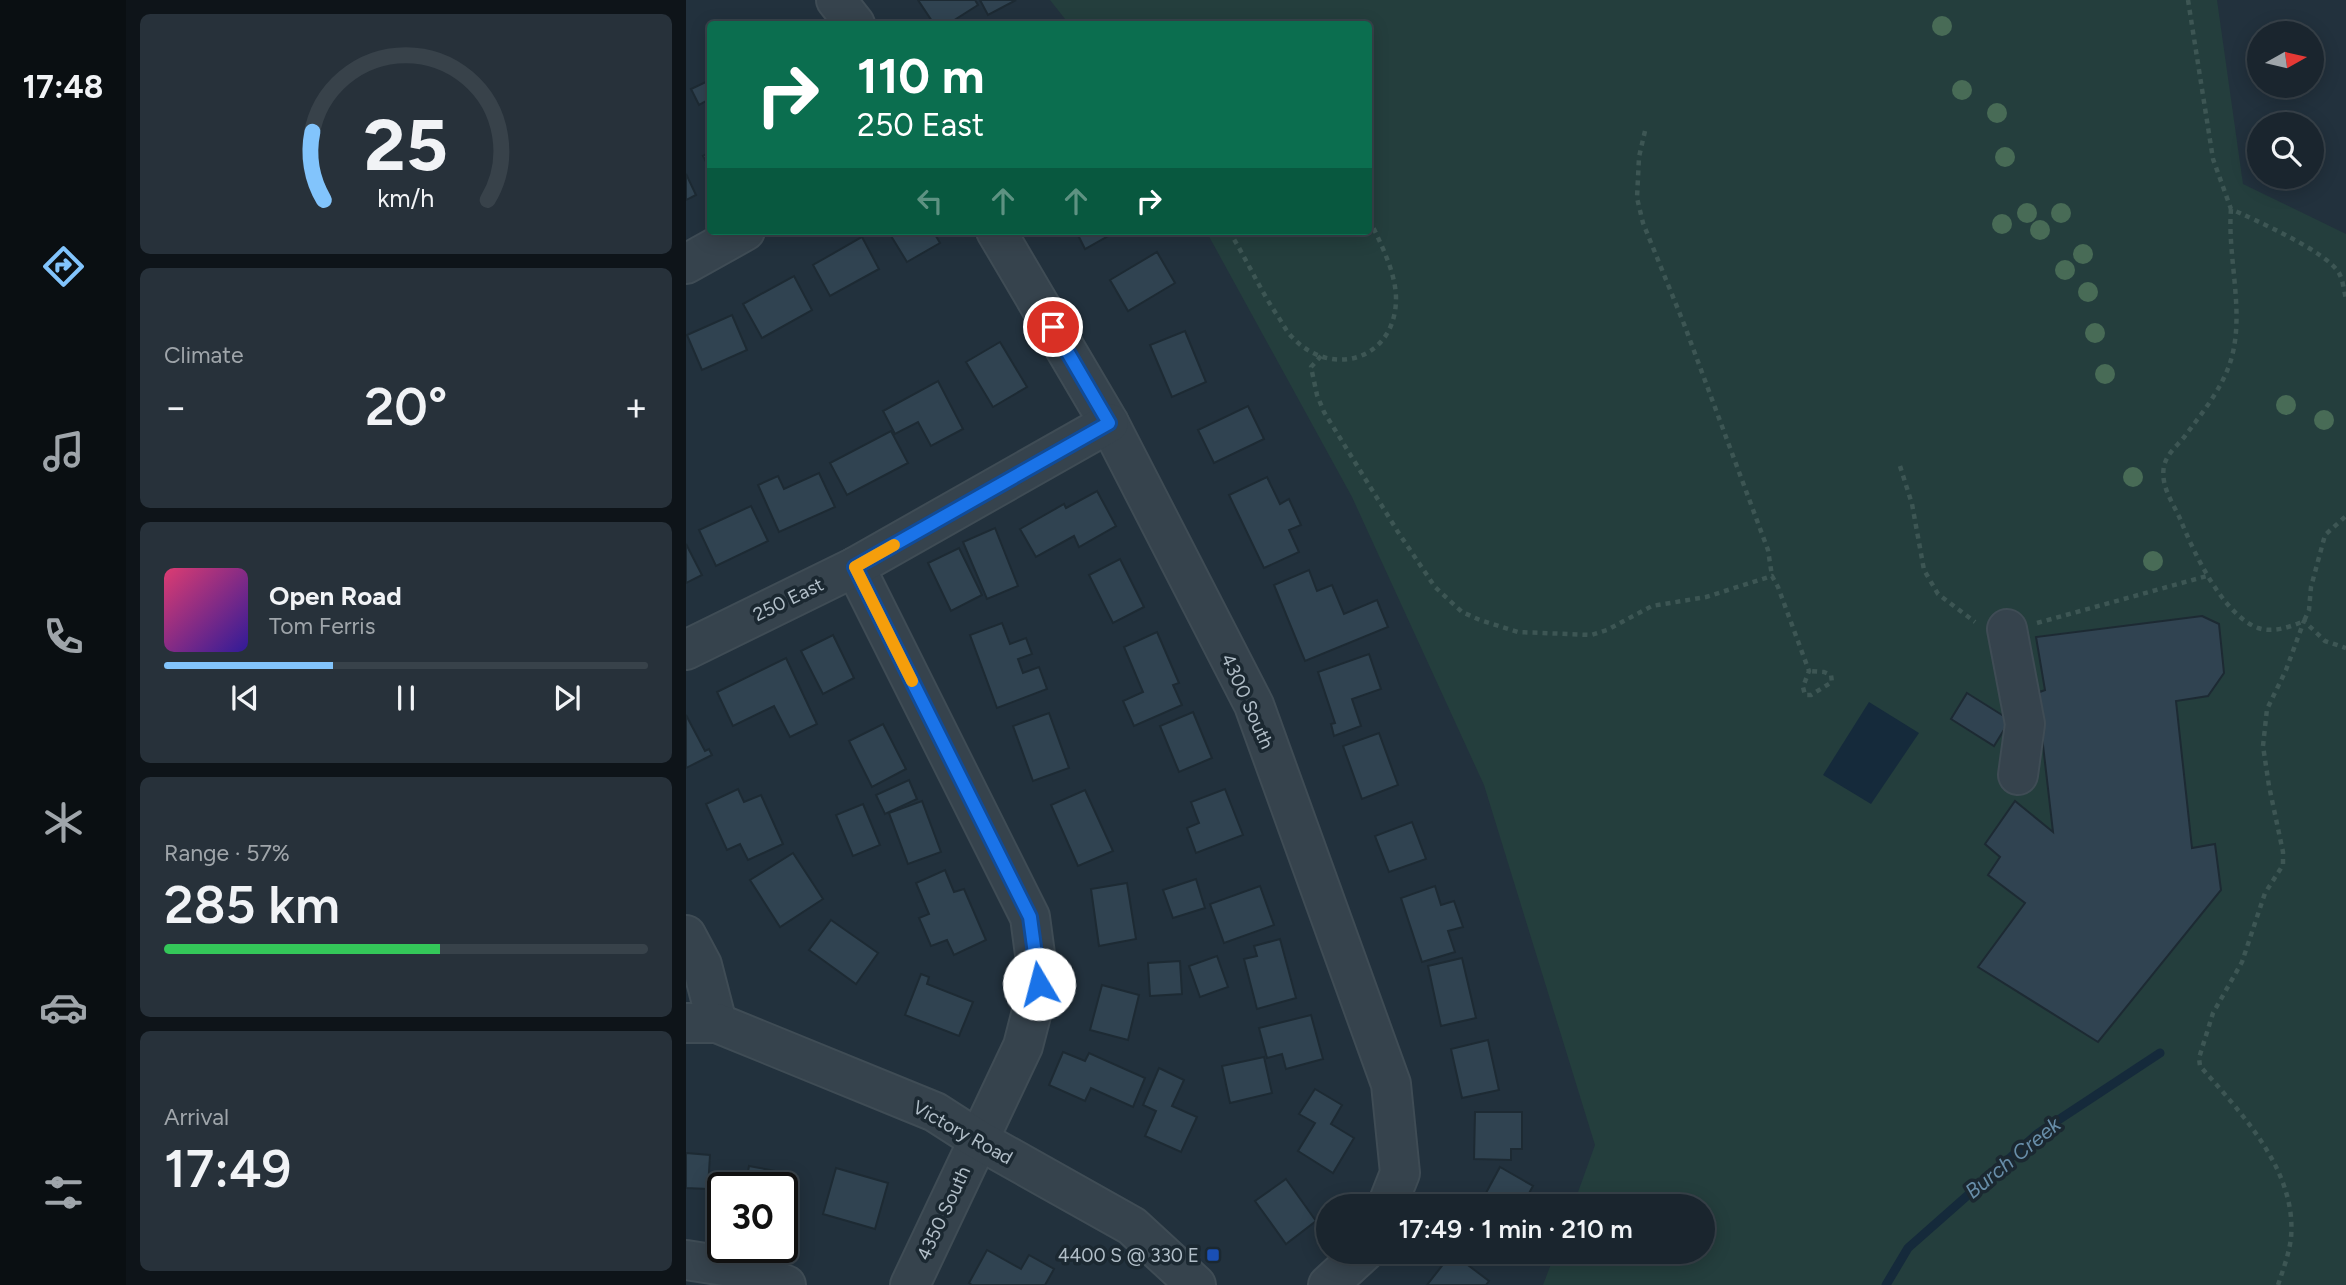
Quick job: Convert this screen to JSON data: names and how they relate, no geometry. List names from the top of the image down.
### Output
{
  "streets": {
    "street": [
      "250 East",
      "4300 South",
      "Victory Road",
      "4350 South"
    ]
  },
  "crossings": [
    ["250 East", "4300 South"],
    ["250 East", "4350 South"],
    ["Victory Road", "4350 South"]
  ],
  "water": ["Burch Creek"],
  "places": {
    "transit": ["4400 S @ 330 E"]
  },
  "north": "right",
  "page": {
    "tabs": "17:48",
    "turn": ["110 m", "250 East"],
    "tile": [
      "Climate",
      ["Range · 57%", "285 km"],
      ["Arrival", "17:49"]
    ],
    "heat": ["−", "20°", "+"],
    "song": ["Open Road", "Tom Ferris"],
    "limit": "30",
    "trip": "17:49 · 1 min · 210 m",
    "gauge": ["25", "km/h"]
  }
}
